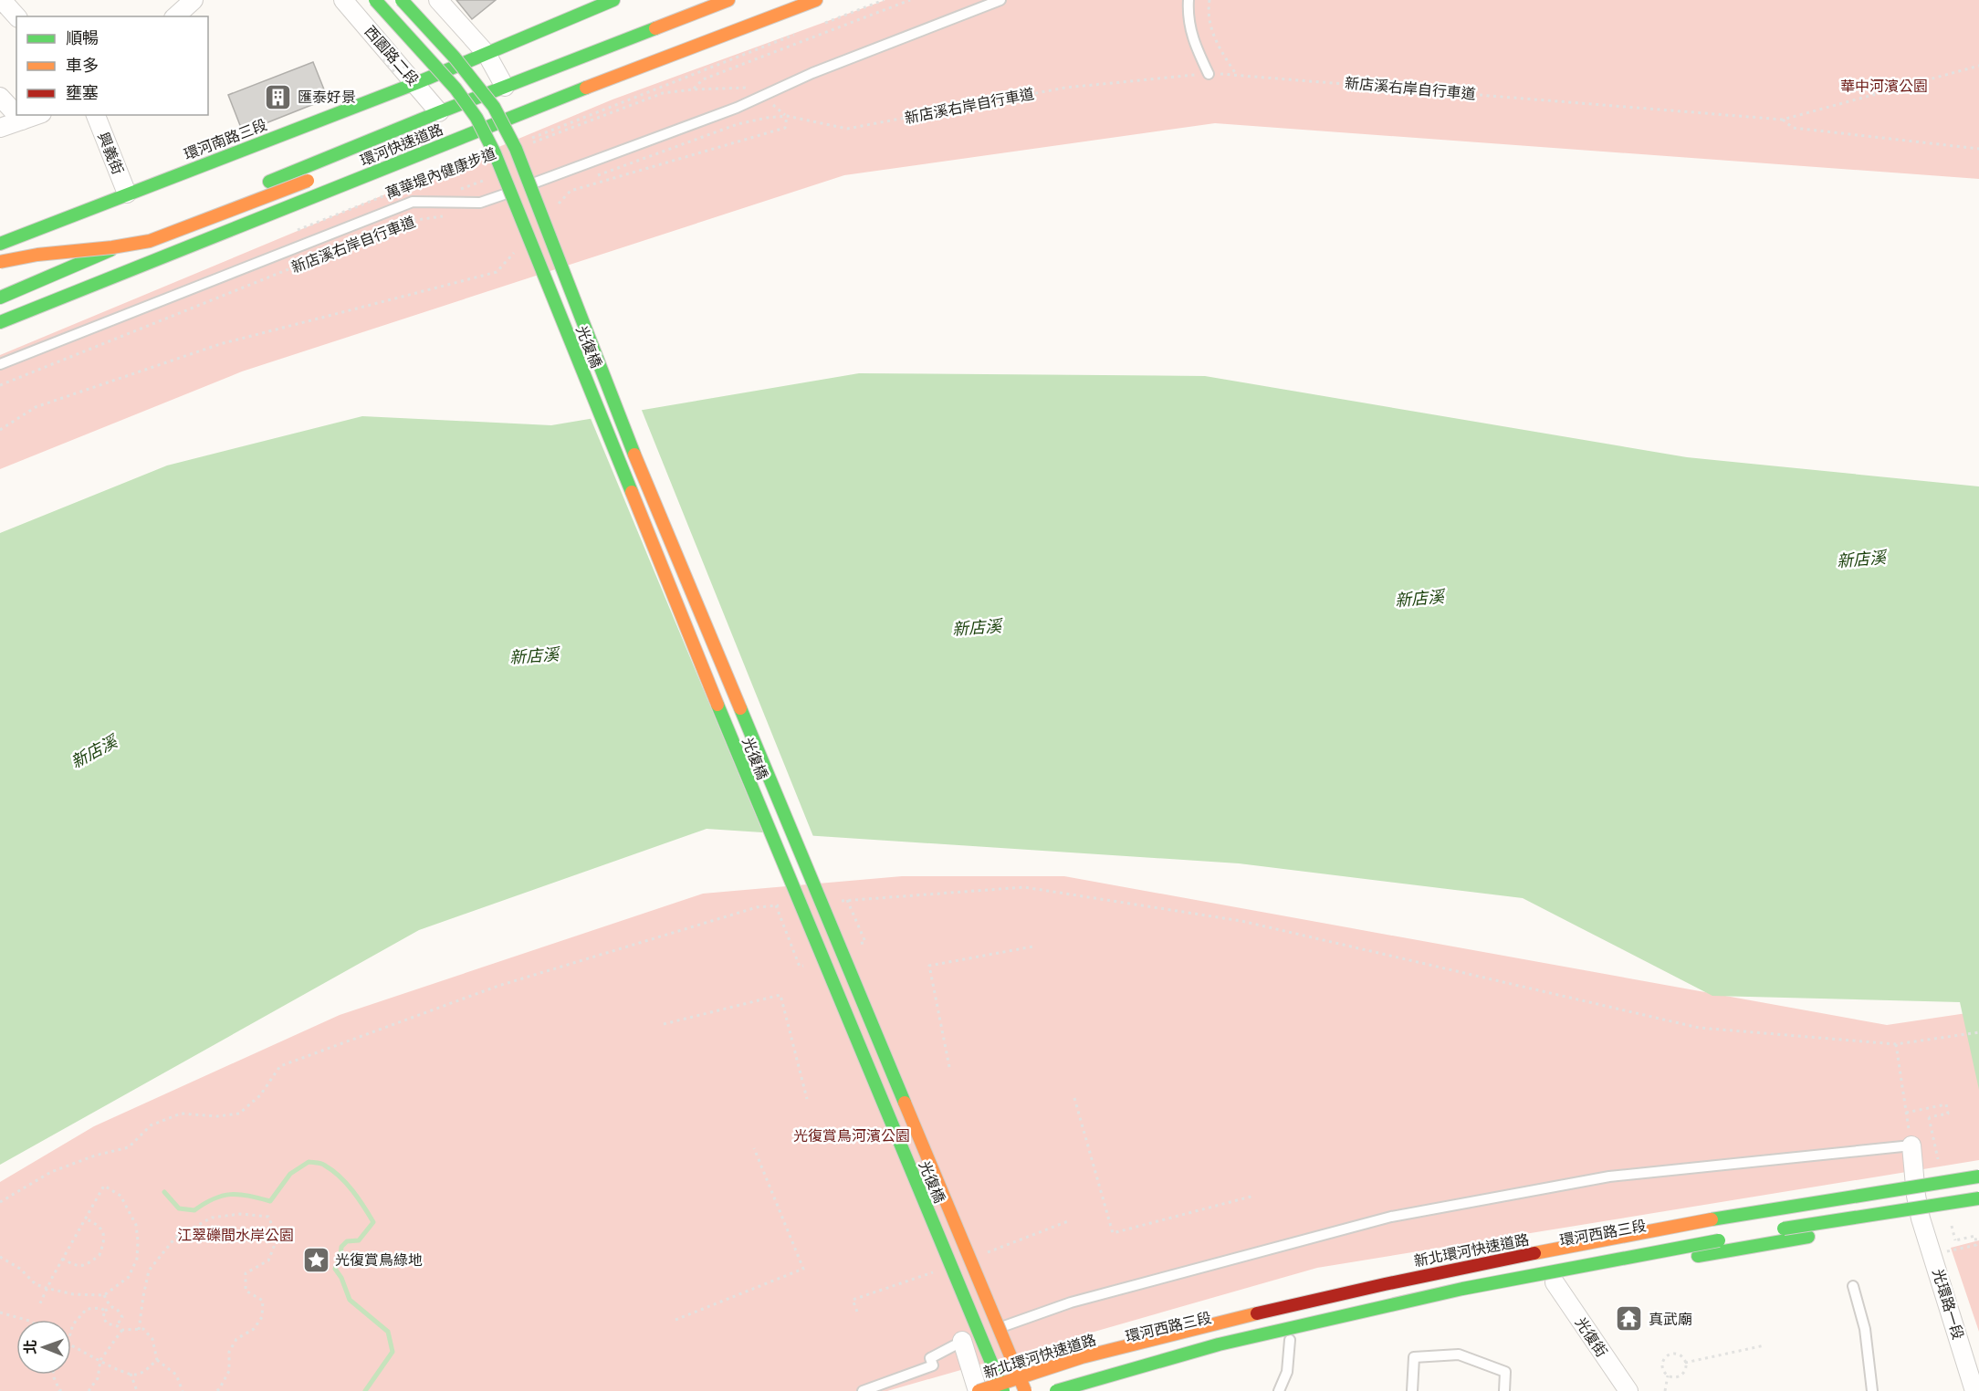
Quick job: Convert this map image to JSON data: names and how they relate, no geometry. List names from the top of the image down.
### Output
{
  "streets": {
    "main road": [
      "環河南路三段",
      "環河快速道路",
      "光復橋",
      "環河西路三段",
      "新北環河快速道路"
    ],
    "street": [
      "西園路二段",
      "興義街",
      "光環路一段",
      "光復街"
    ],
    "path": ["新店溪右岸自行車道", "萬華堤內健康步道"]
  },
  "crossings": [
    ["西園路二段", "環河南路三段"],
    ["西園路二段", "環河快速道路"],
    ["環河南路三段", "興義街"],
    ["萬華堤內健康步道", "光復橋"],
    ["環河西路三段", "光環路一段"]
  ],
  "water": ["新店溪"],
  "parks": ["華中河濱公園", "光復賞鳥河濱公園", "江翠礫間水岸公園"],
  "places": {
    "building": ["匯泰好景"],
    "place": ["光復賞鳥綠地"],
    "temple": ["真武廟"]
  },
  "legend": ["順暢", "車多", "壅塞"],
  "north": "left"
}
